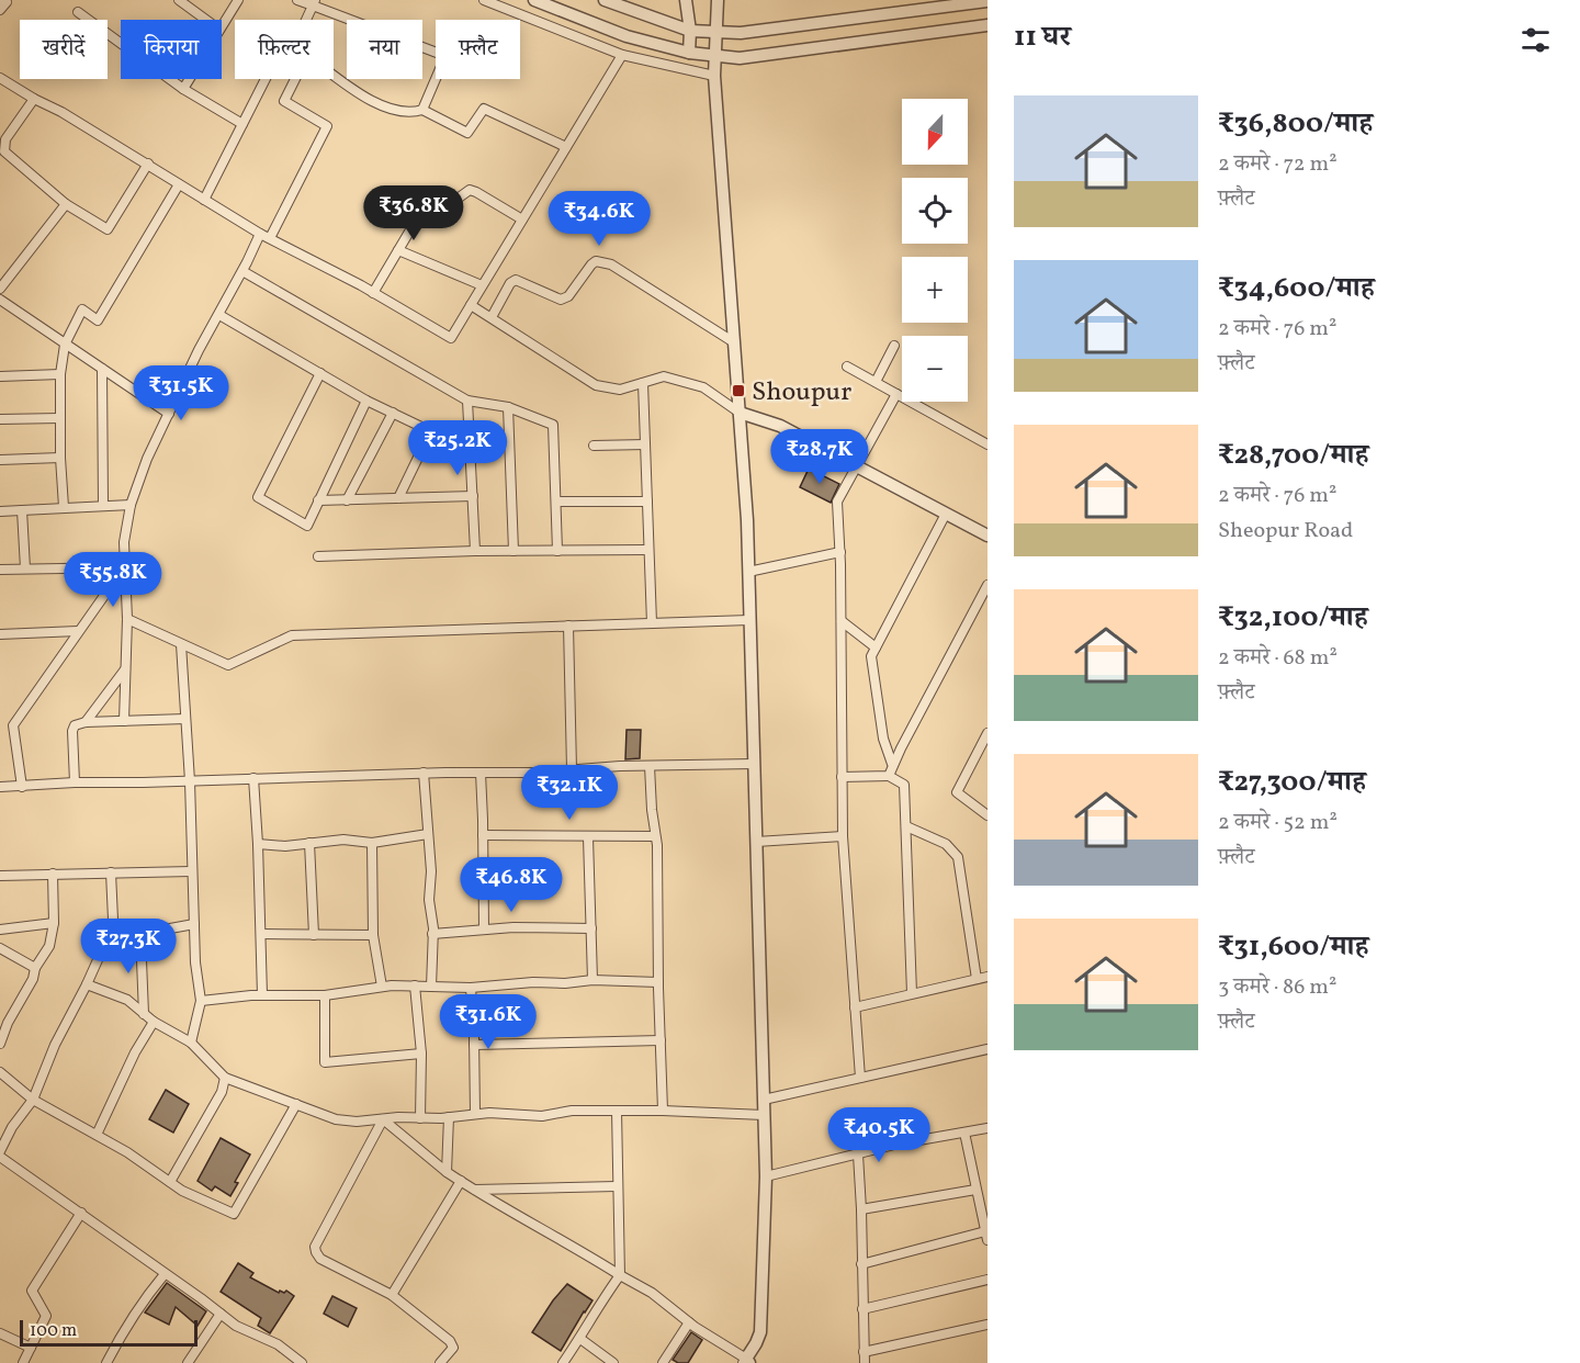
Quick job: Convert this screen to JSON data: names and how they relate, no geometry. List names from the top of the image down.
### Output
{
  "places": {
    "transit": ["Shoupur"]
  },
  "scale_bar": "100 m",
  "north": "bottom",
  "page": {
    "heading": "11 घर",
    "chip": [
      "खरीदें",
      "किराया",
      "फ़िल्टर",
      "नया",
      "फ़्लैट"
    ],
    "list": [
      {
        "name": "₹36,800/माह",
        "note": "2 कमरे · 72 m² · फ़्लैट"
      },
      {
        "name": "₹34,600/माह",
        "note": "2 कमरे · 76 m² · फ़्लैट"
      },
      {
        "name": "₹28,700/माह",
        "note": "2 कमरे · 76 m² · Sheopur Road"
      },
      {
        "name": "₹32,100/माह",
        "note": "2 कमरे · 68 m² · फ़्लैट"
      },
      {
        "name": "₹27,300/माह",
        "note": "2 कमरे · 52 m² · फ़्लैट"
      },
      {
        "name": "₹31,600/माह",
        "note": "3 कमरे · 86 m² · फ़्लैट"
      }
    ],
    "map_buttons": ["+", "−"],
    "price": [
      "₹36.8K",
      "₹34.6K",
      "₹31.5K",
      "₹25.2K",
      "₹28.7K",
      "₹55.8K",
      "₹32.1K",
      "₹46.8K",
      "₹27.3K",
      "₹31.6K",
      "₹40.5K"
    ],
    "scale": "100 m"
  }
}
